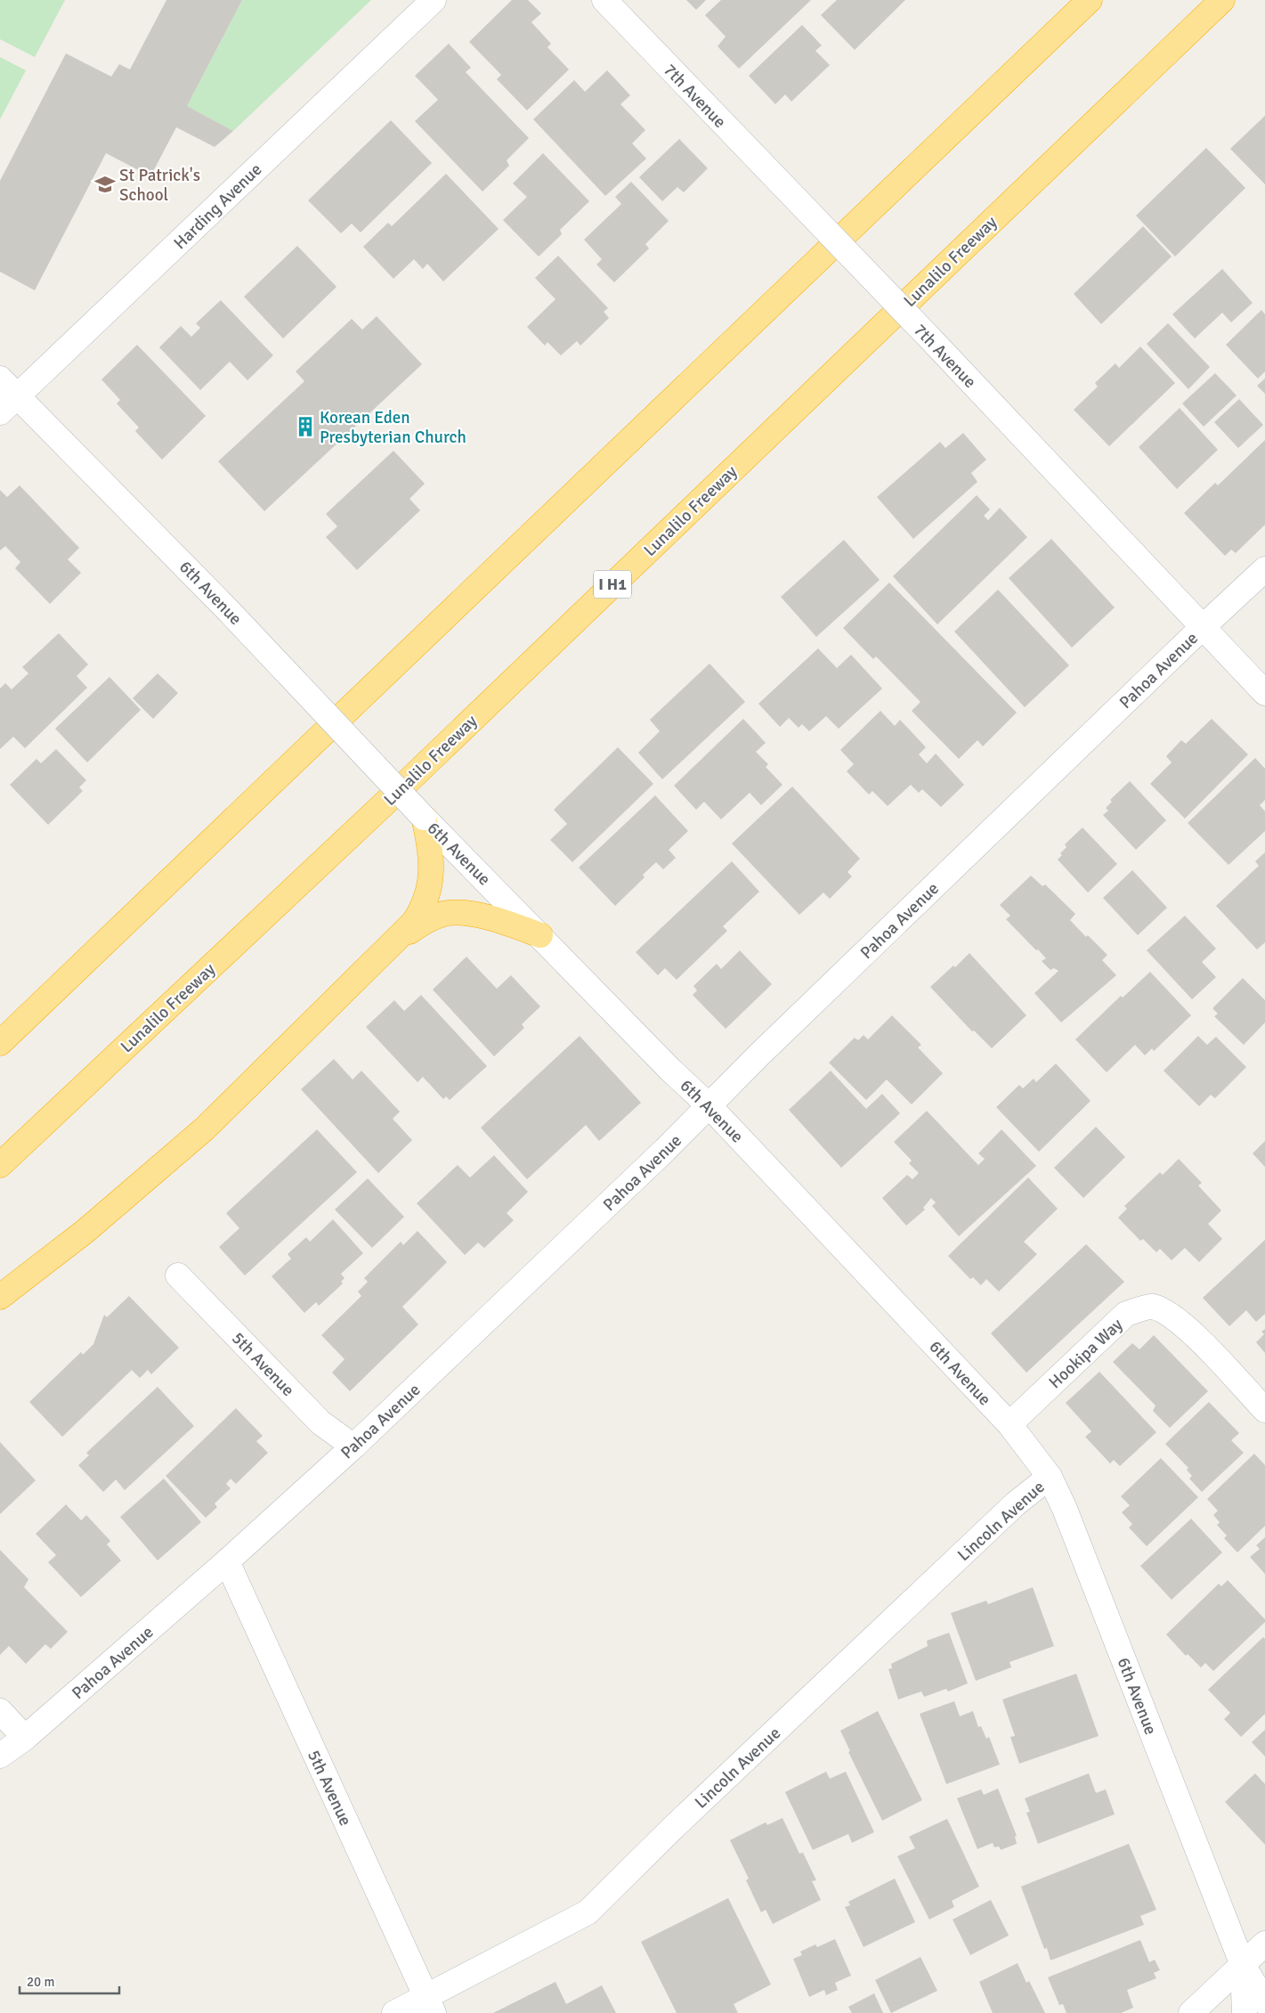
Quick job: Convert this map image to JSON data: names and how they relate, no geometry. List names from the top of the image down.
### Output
{
  "streets": {
    "highway": ["Lunalilo Freeway", "I H1"],
    "street": [
      "7th Avenue",
      "Harding Avenue",
      "6th Avenue",
      "Pahoa Avenue",
      "Hookipa Way",
      "5th Avenue",
      "Lincoln Avenue"
    ]
  },
  "crossings": [
    ["7th Avenue", "Pahoa Avenue"],
    ["Harding Avenue", "6th Avenue"],
    ["6th Avenue", "Pahoa Avenue"],
    ["6th Avenue", "Hookipa Way"],
    ["6th Avenue", "Lincoln Avenue"],
    ["Pahoa Avenue", "5th Avenue"],
    ["5th Avenue", "Lincoln Avenue"]
  ],
  "places": {
    "school or university": ["St Patrick's School"],
    "building": ["Korean Eden Presbyterian Church"]
  },
  "scale_bar": "20 m"
}
